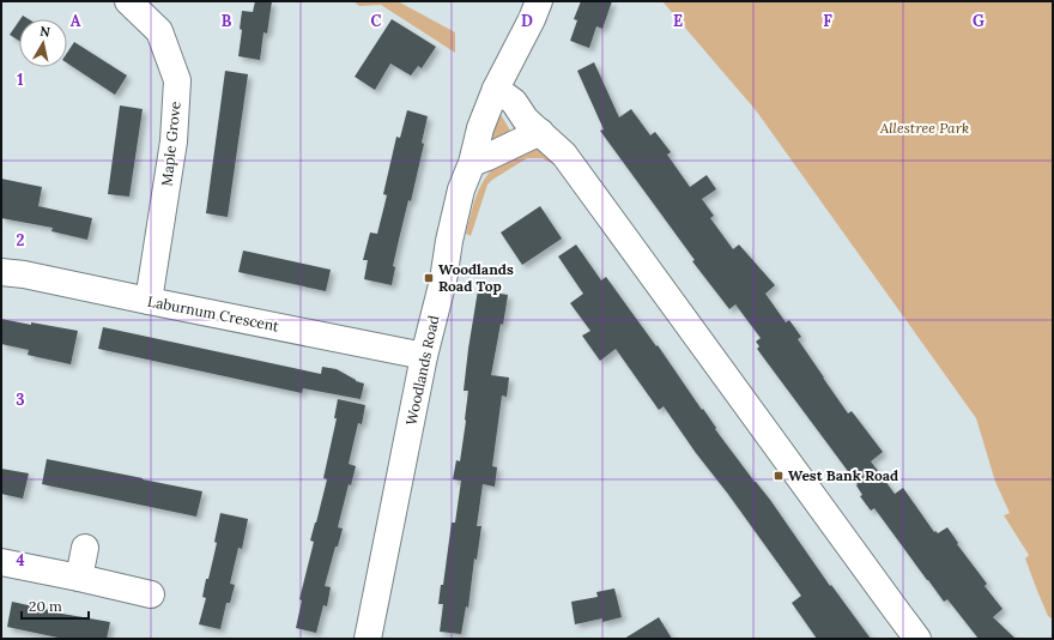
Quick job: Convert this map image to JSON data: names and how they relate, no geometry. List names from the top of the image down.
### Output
{
  "streets": {
    "street": ["Maple Grove", "Laburnum Crescent", "Woodlands Road"]
  },
  "crossings": [
    ["Maple Grove", "Laburnum Crescent"],
    ["Laburnum Crescent", "Woodlands Road"]
  ],
  "parks": ["Allestree Park"],
  "places": {
    "transit": ["Woodlands Road Top", "West Bank Road"]
  },
  "scale_bar": "20 m",
  "north": "top",
  "grid": {
    "columns": [
      "A",
      "B",
      "C",
      "D",
      "E",
      "F",
      "G"
    ],
    "rows": [
      "1",
      "2",
      "3",
      "4"
    ]
  }
}
